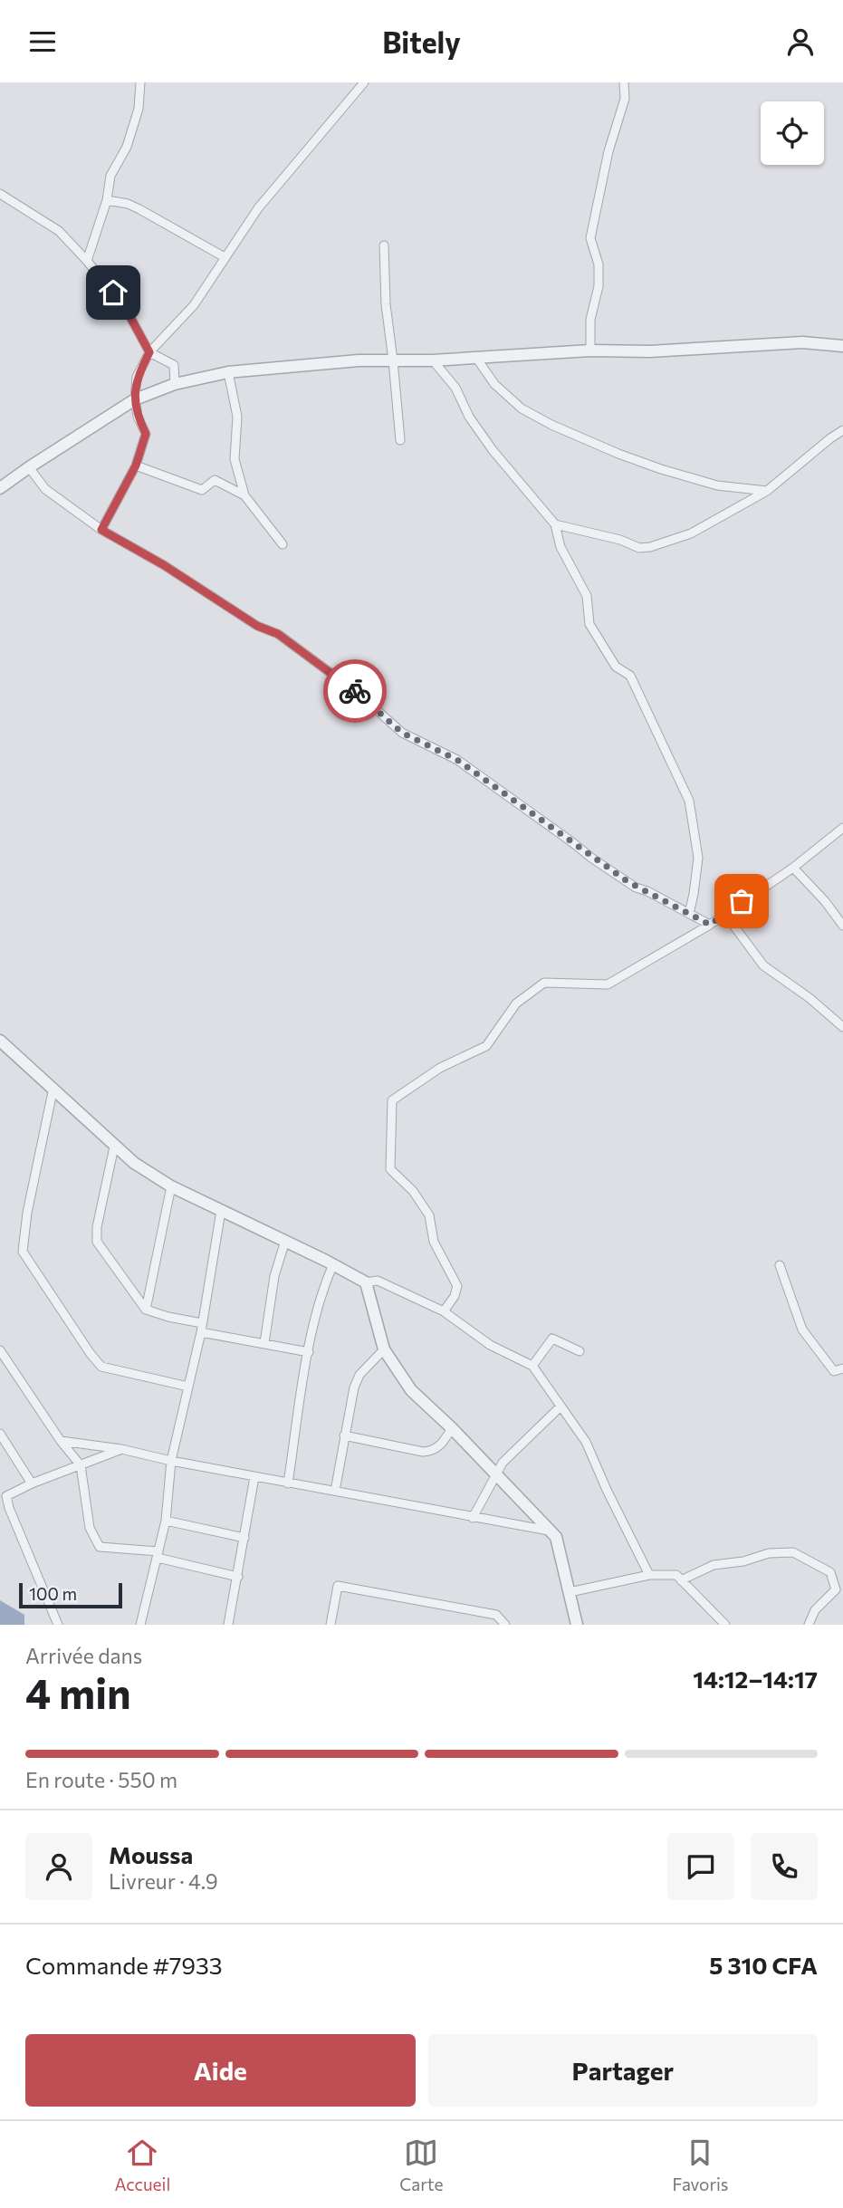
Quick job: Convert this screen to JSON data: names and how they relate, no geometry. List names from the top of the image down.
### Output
{
  "scale_bar": "100 m",
  "page": {
    "header": "Bitely",
    "scale": "100 m",
    "heading": ["4 min", "Arrivée dans", "14:12–14:17"],
    "panel": [
      "Moussa",
      "Livreur · 4.9",
      "Commande #7933",
      "5 310 CFA"
    ],
    "bar": "En route · 550 m",
    "buttons": ["Aide", "Partager"],
    "tabs": ["Accueil", "Carte", "Favoris"]
  }
}
